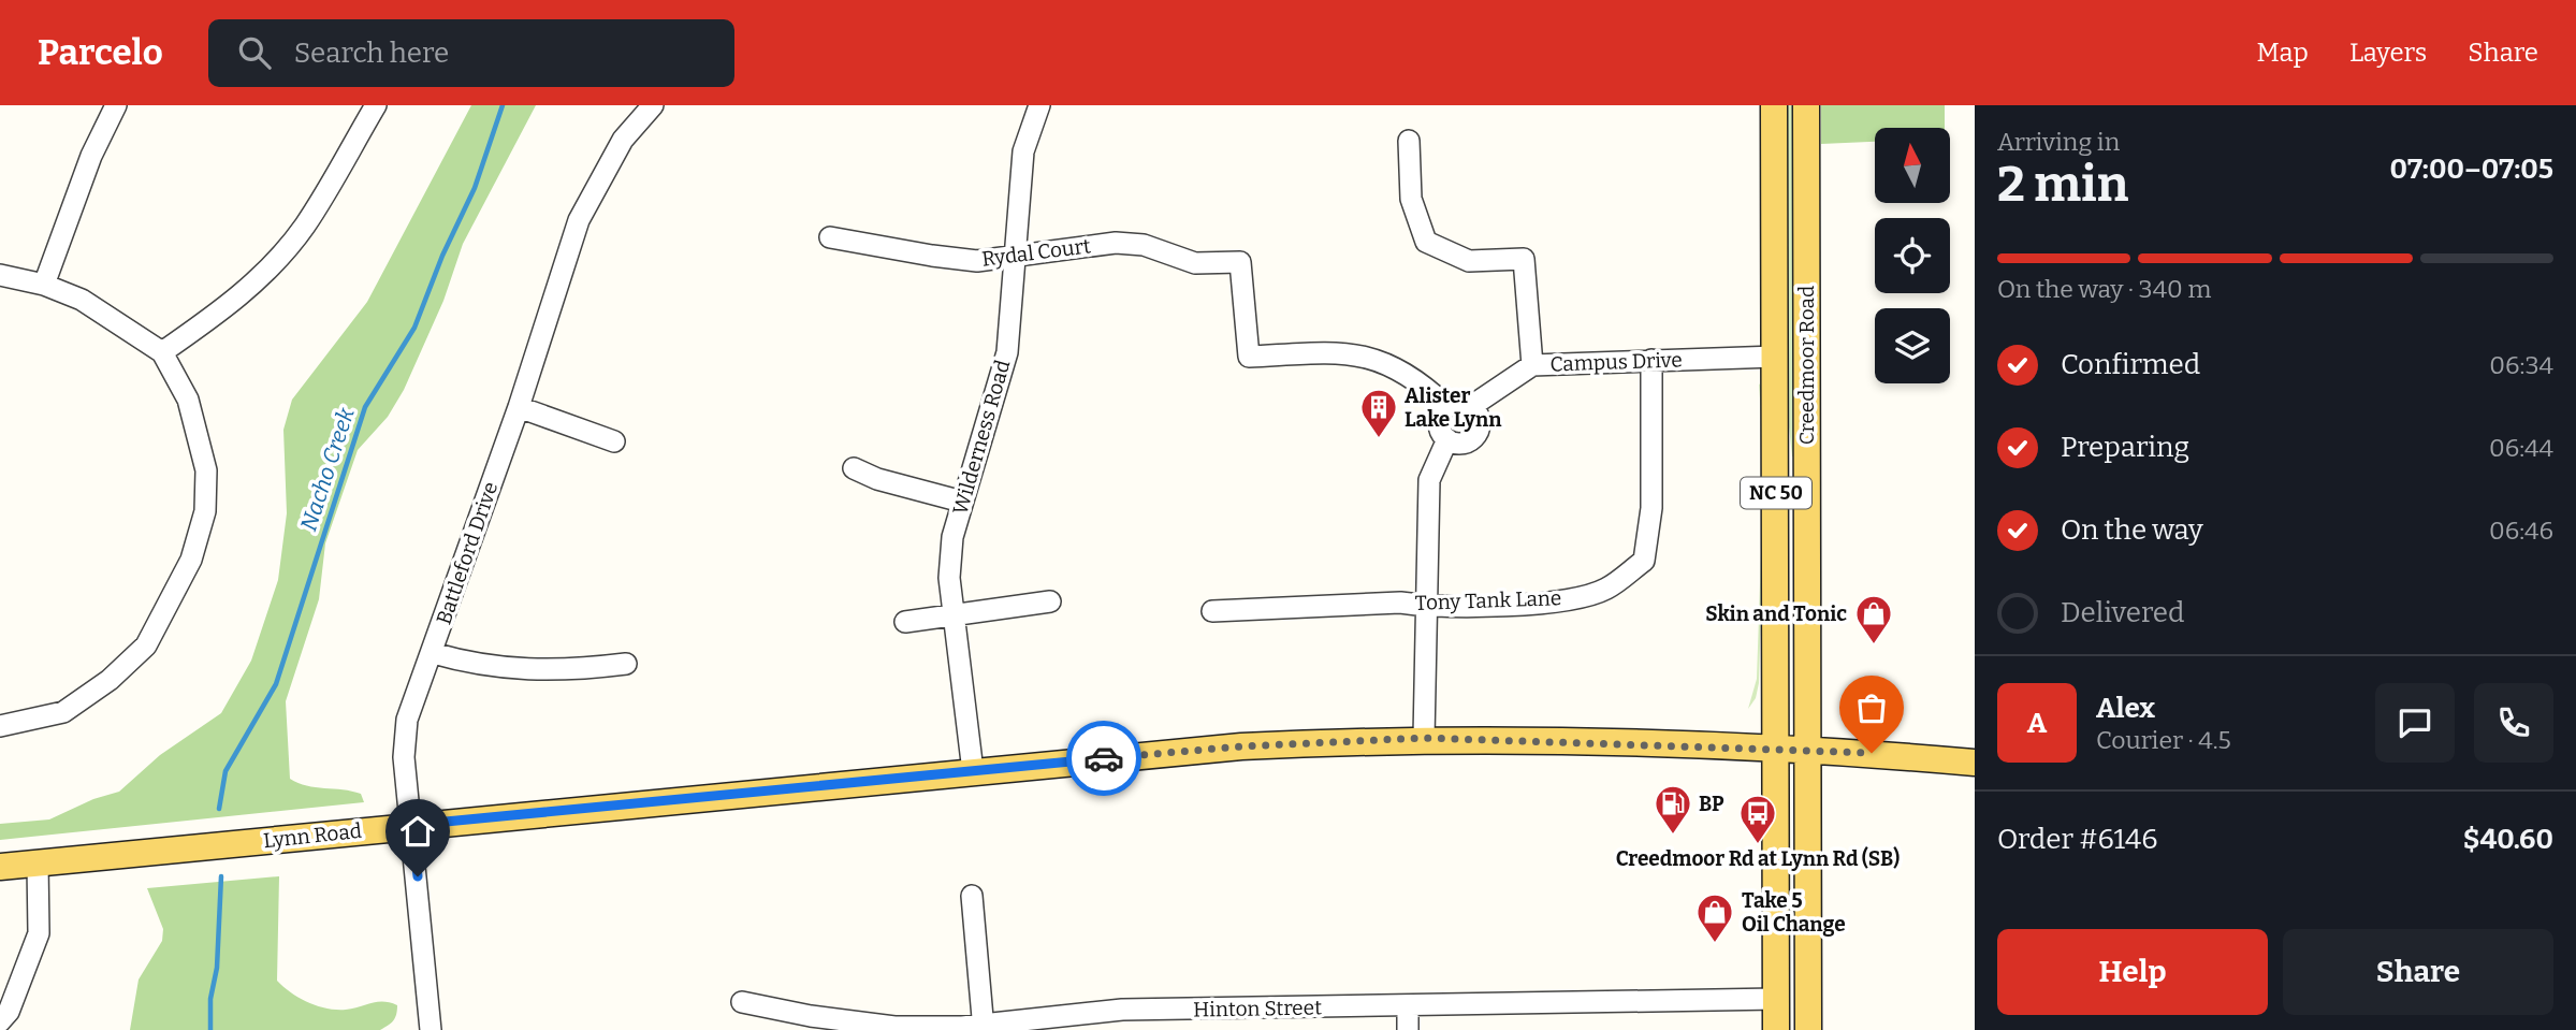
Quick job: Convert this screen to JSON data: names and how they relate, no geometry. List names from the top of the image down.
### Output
{
  "streets": {
    "main road": ["Creedmoor Road", "NC 50", "Lynn Road"],
    "street": [
      "Rydal Court",
      "Campus Drive",
      "Wilderness Road",
      "Battleford Drive",
      "Tony Tank Lane",
      "Hinton Street"
    ]
  },
  "crossings": [
    ["Rydal Court", "Campus Drive"],
    ["Rydal Court", "Wilderness Road"],
    ["Campus Drive", "Creedmoor Road"],
    ["Campus Drive", "Tony Tank Lane"],
    ["Creedmoor Road", "Lynn Road"],
    ["Creedmoor Road", "Hinton Street"],
    ["Wilderness Road", "Lynn Road"],
    ["Battleford Drive", "Lynn Road"]
  ],
  "water": ["Nacho Creek"],
  "places": {
    "building": ["Alister Lake Lynn"],
    "shop": ["Skin and Tonic", "Take 5 Oil Change"],
    "fuel station": ["BP"],
    "bus stop": ["Creedmoor Rd at Lynn Rd (SB)"]
  },
  "north": "top",
  "page": {
    "header": "Parcelo",
    "search": "Search here",
    "nav": ["Map", "Layers", "Share"],
    "heading": ["2 min", "Arriving in", "07:00–07:05"],
    "panel": [
      "Alex",
      "Courier · 4.5",
      "Order #6146",
      "$40.60"
    ],
    "bar": "On the way · 340 m",
    "list": [
      ["Confirmed", "06:34"],
      ["Preparing", "06:44"],
      ["On the way", "06:46"],
      "Delivered"
    ],
    "round": "A",
    "buttons": ["Help", "Share"]
  }
}
